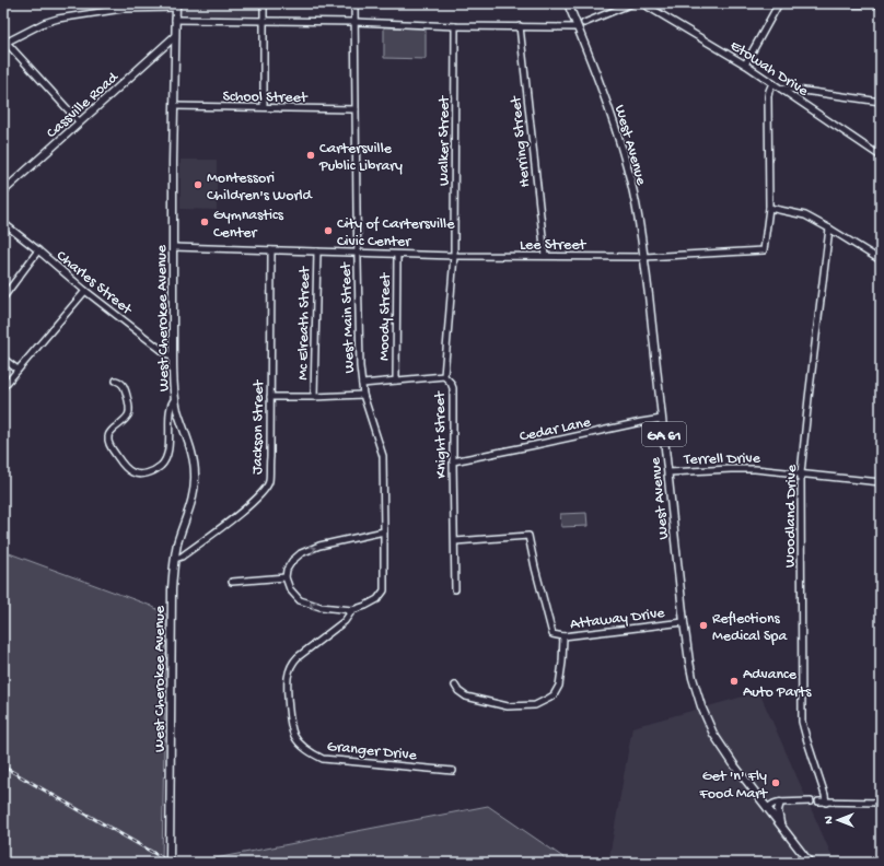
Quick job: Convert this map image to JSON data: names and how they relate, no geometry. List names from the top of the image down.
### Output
{
  "streets": {
    "main road": [
      "Cassville Road",
      "West Avenue",
      "West Cherokee Avenue",
      "GA 61"
    ],
    "street": [
      "Etowah Drive",
      "School Street",
      "Walker Street",
      "Herring Street",
      "Lee Street",
      "Charles Street",
      "Moody Street",
      "West Main Street",
      "Mc Elreath Street",
      "Jackson Street",
      "Cedar Lane",
      "Knight Street",
      "Terrell Drive",
      "Woodland Drive",
      "Attaway Drive",
      "Granger Drive"
    ]
  },
  "crossings": [
    ["Etowah Drive", "Lee Street"],
    ["School Street", "West Cherokee Avenue"],
    ["School Street", "West Main Street"],
    ["Cassville Road", "West Cherokee Avenue"],
    ["Walker Street", "Lee Street"],
    ["Walker Street", "Knight Street"],
    ["Herring Street", "Lee Street"],
    ["West Avenue", "Lee Street"],
    ["West Avenue", "Cedar Lane"],
    ["West Avenue", "Terrell Drive"],
    ["West Avenue", "Attaway Drive"],
    ["Lee Street", "Moody Street"],
    ["Lee Street", "West Cherokee Avenue"],
    ["Lee Street", "West Main Street"],
    ["Lee Street", "Mc Elreath Street"],
    ["Lee Street", "Jackson Street"],
    ["Lee Street", "Knight Street"],
    ["Charles Street", "West Cherokee Avenue"],
    ["West Cherokee Avenue", "Jackson Street"],
    ["West Main Street", "Granger Drive"],
    ["Cedar Lane", "Knight Street"],
    ["Knight Street", "Attaway Drive"],
    ["Terrell Drive", "Woodland Drive"]
  ],
  "places": [
    "Cartersville Public Library",
    "Montessori Children's World",
    "Gymnastics Center",
    "City of Cartersville Civic Center",
    "Reflections Medical Spa",
    "Advance Auto Parts",
    "Get 'n' Fly Food Mart"
  ],
  "north": "left"
}
